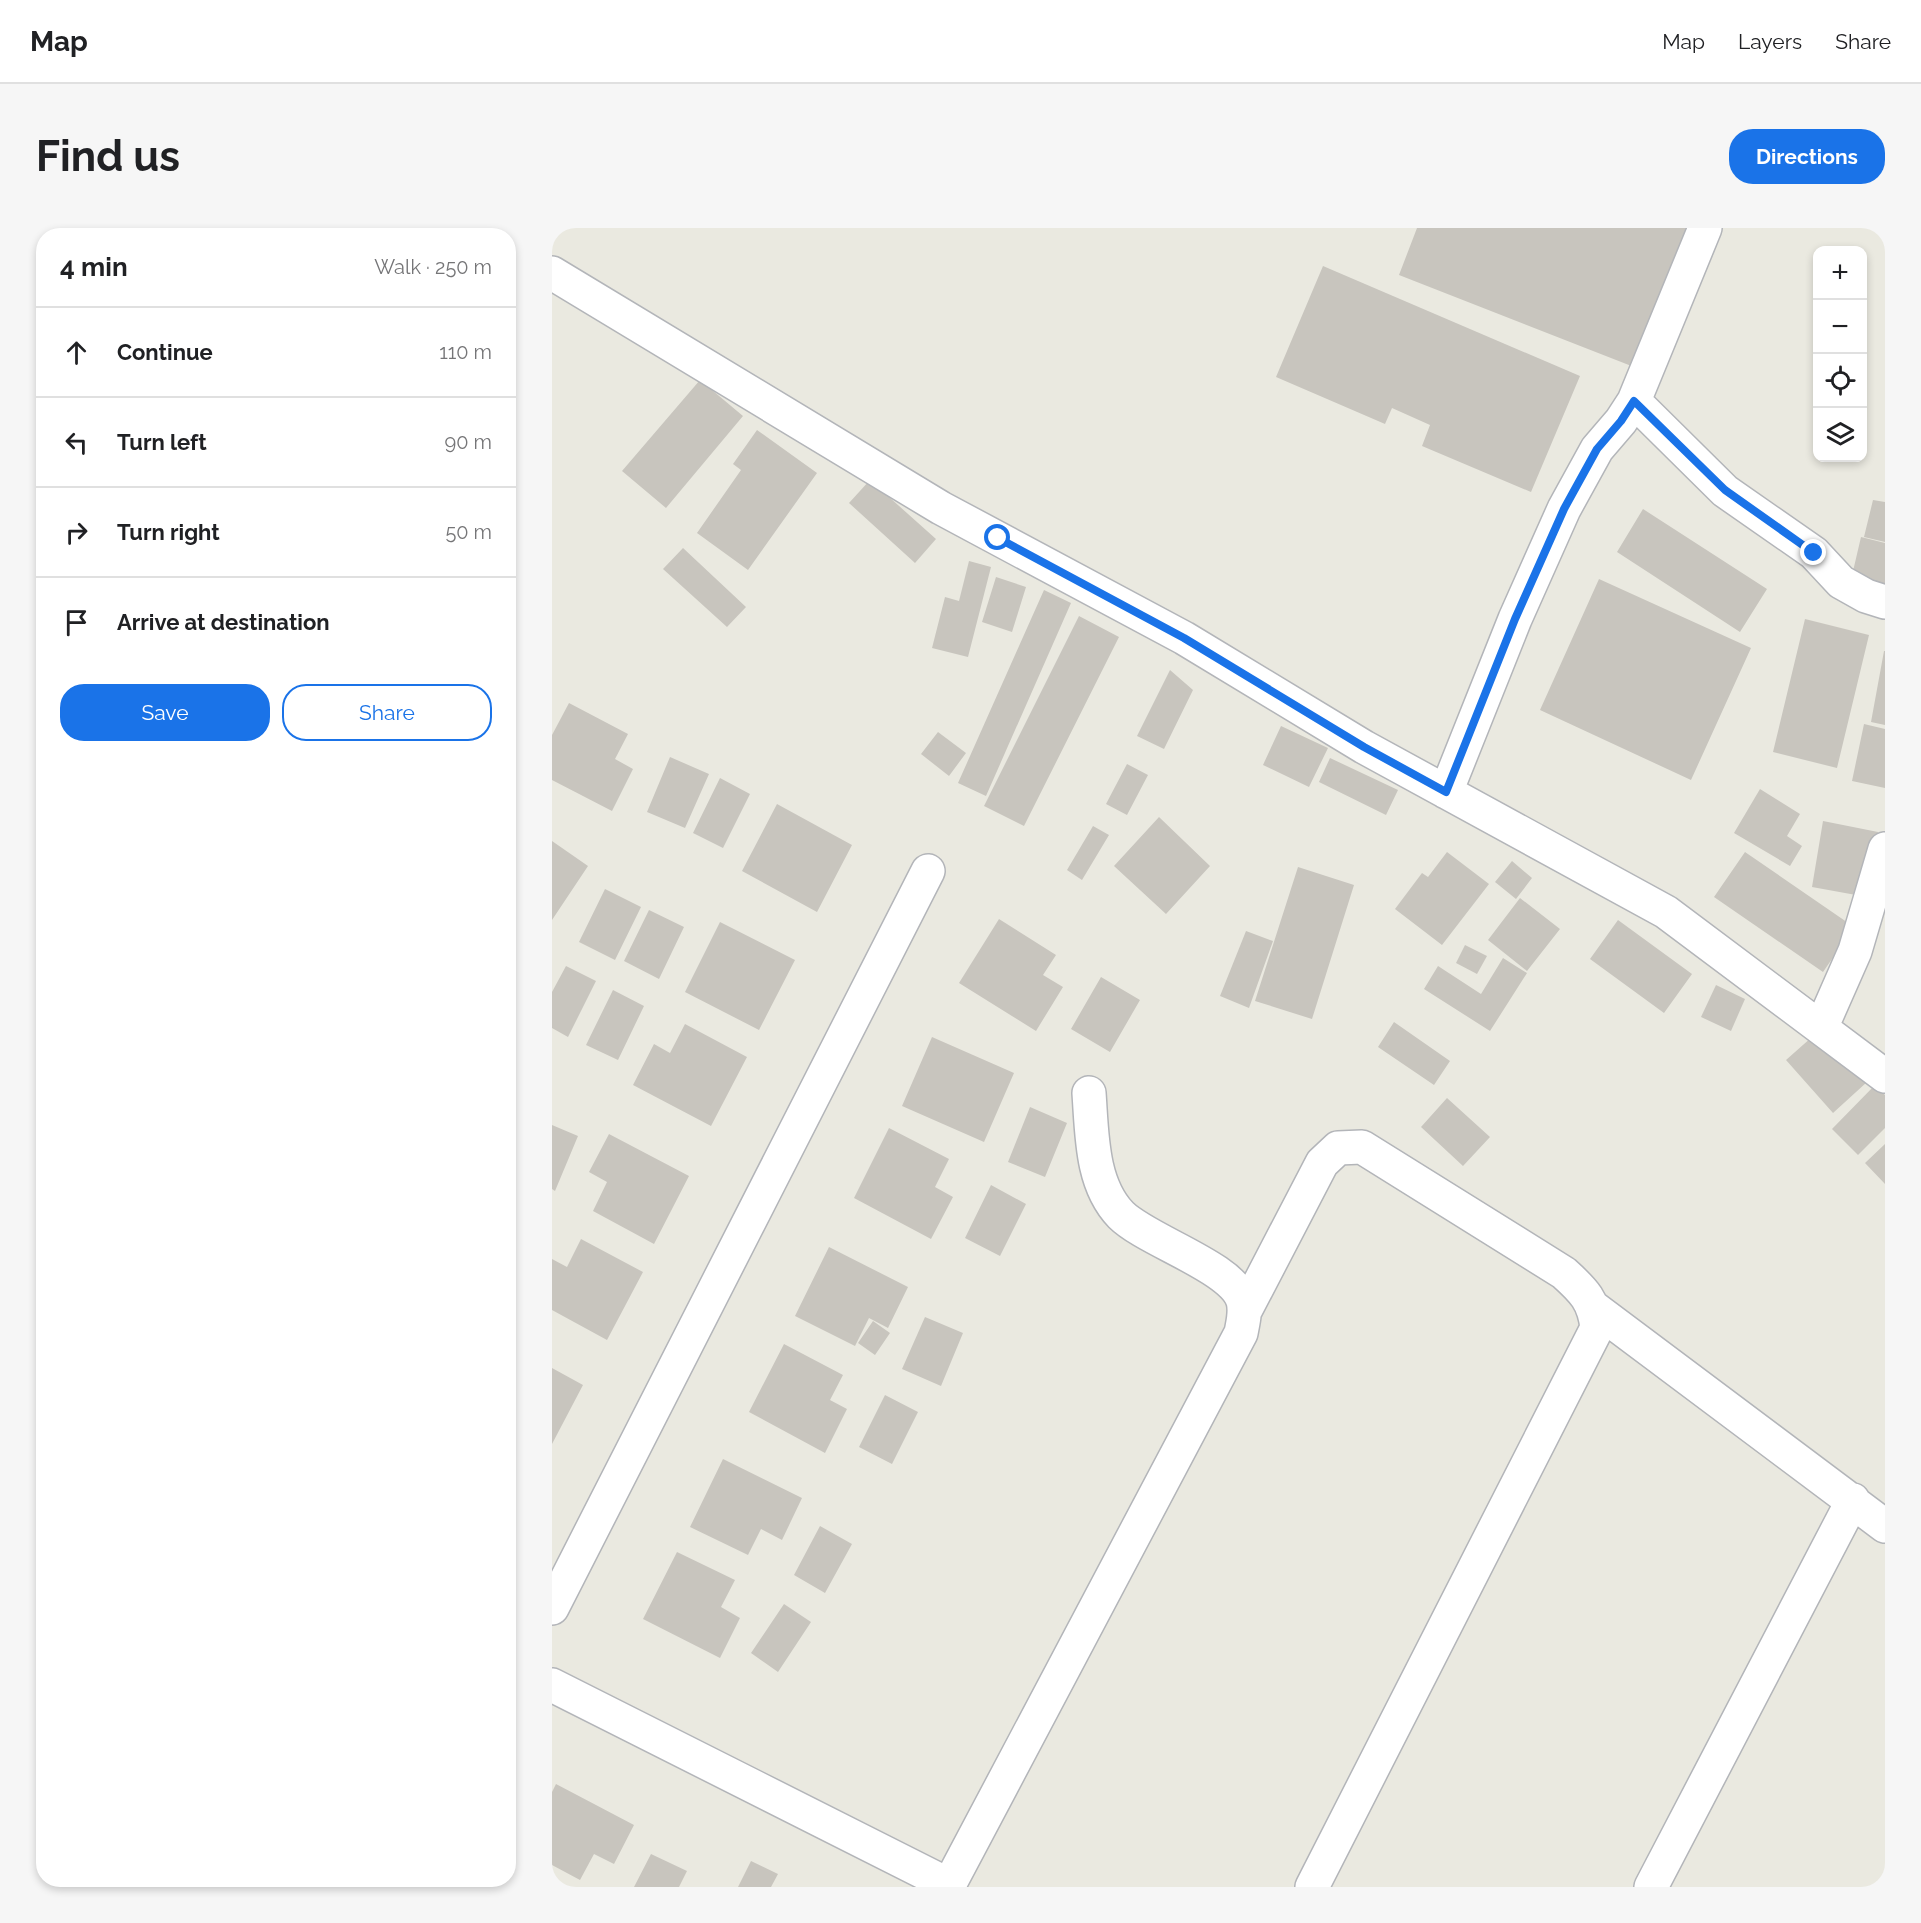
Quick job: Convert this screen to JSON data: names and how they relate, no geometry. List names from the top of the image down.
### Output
{
  "page": {
    "header": "Map",
    "nav": ["Map", "Layers", "Share"],
    "buttons": [
      "Directions",
      ["Save", "Share"]
    ],
    "title": "Find us",
    "heading": ["4 min", "Walk · 250 m"],
    "map_buttons": ["+", "−"],
    "list": [
      ["Continue", "110 m"],
      ["Turn left", "90 m"],
      ["Turn right", "50 m"],
      "Arrive at destination"
    ]
  }
}
